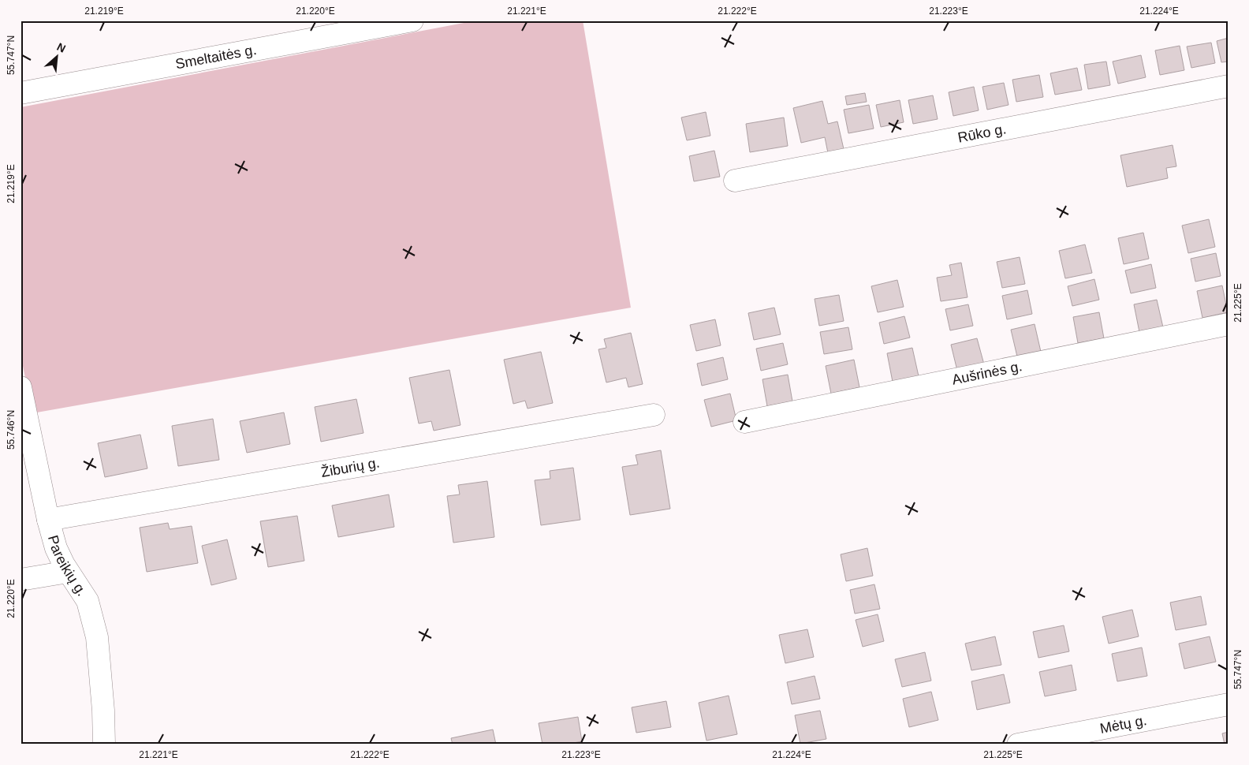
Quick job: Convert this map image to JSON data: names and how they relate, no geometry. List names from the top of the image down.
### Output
{
  "streets": {
    "street": [
      "Smeltaitės g.",
      "Rūko g.",
      "Aušrinės g.",
      "Žiburių g.",
      "Pareikių g.",
      "Mėtų g."
    ]
  },
  "crossings": [
    ["Žiburių g.", "Pareikių g."]
  ],
  "north": "top right",
  "coordinates": [
    "21.219°E",
    "21.220°E",
    "21.221°E",
    "21.222°E",
    "21.223°E",
    "21.224°E",
    "55.747°N",
    "21.225°E",
    "55.746°N"
  ]
}
